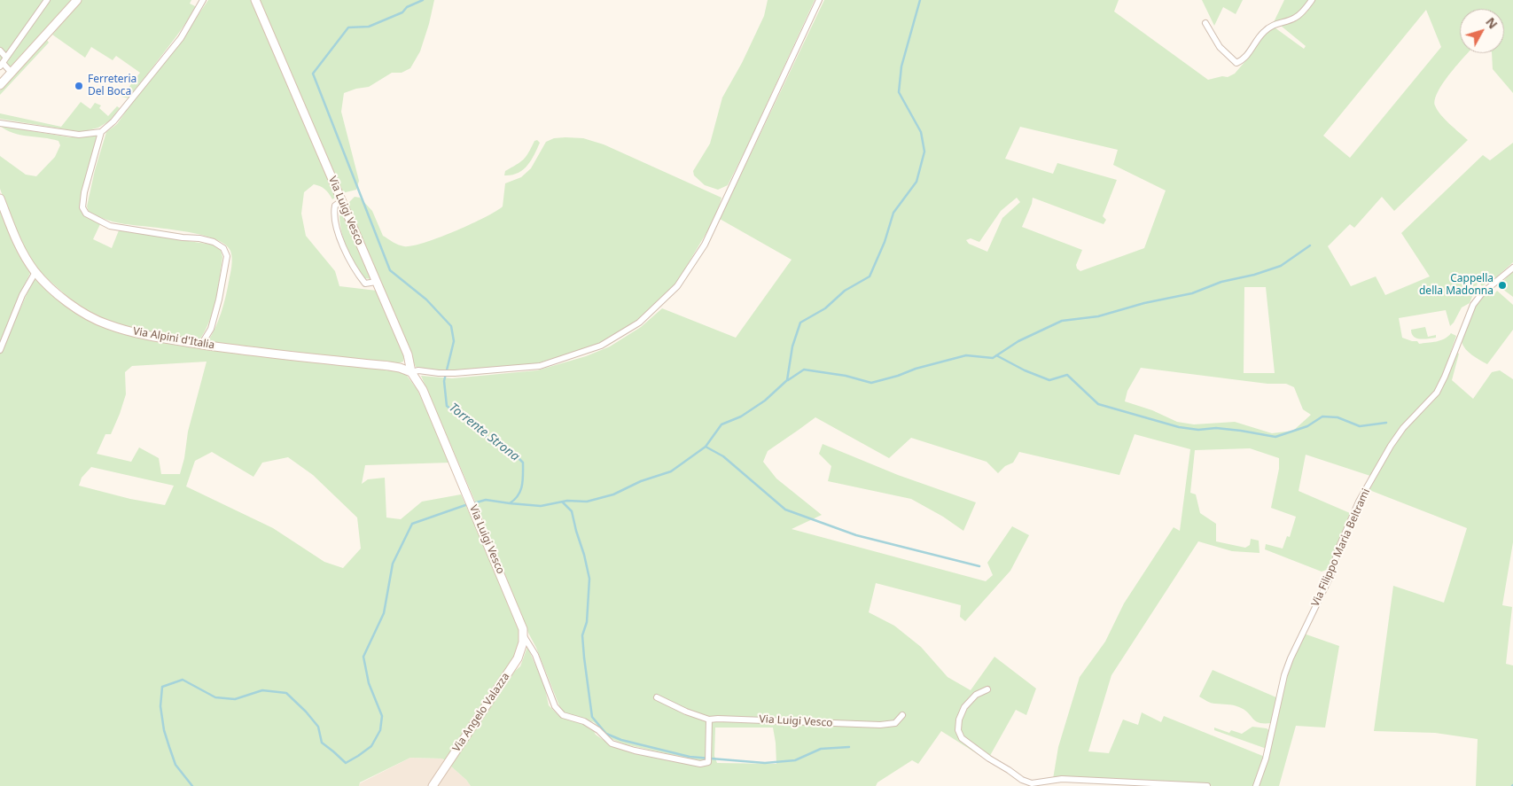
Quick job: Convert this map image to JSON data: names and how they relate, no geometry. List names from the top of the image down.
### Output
{
  "streets": {
    "street": [
      "Via Luigi Vesco",
      "Via Alpini d'Italia",
      "Via Filippo Maria Beltrami",
      "Via Angelo Valazza"
    ]
  },
  "crossings": [
    ["Via Luigi Vesco", "Via Alpini d'Italia"],
    ["Via Luigi Vesco", "Via Angelo Valazza"]
  ],
  "water": ["Torrente Strona"],
  "places": ["Ferreteria Del Boca", "Cappella della Madonna"],
  "north": "top right"
}
